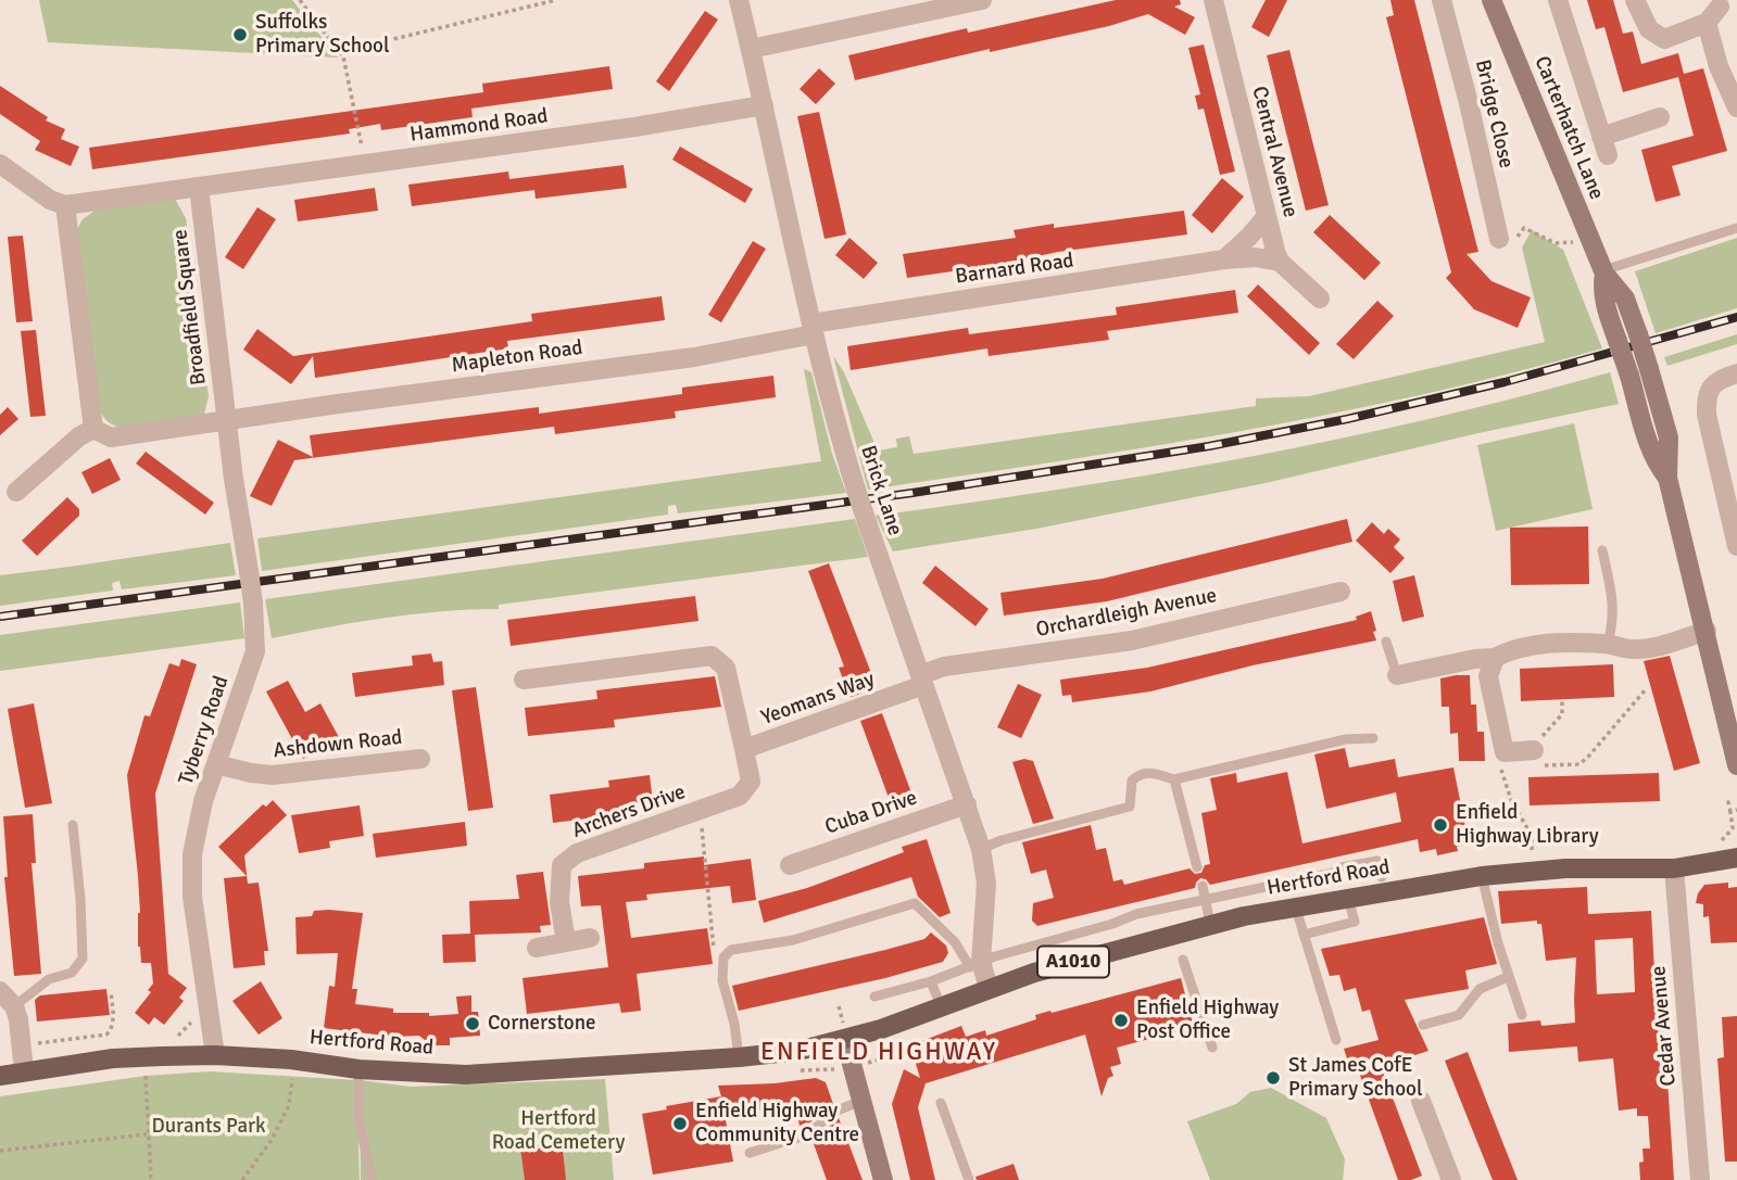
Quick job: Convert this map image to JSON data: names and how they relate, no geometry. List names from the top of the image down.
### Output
{
  "streets": {
    "main road": ["Hertford Road", "A1010"],
    "street": [
      "Bridge Close",
      "Hammond Road",
      "Carterhatch Lane",
      "Central Avenue",
      "Barnard Road",
      "Broadfield Square",
      "Mapleton Road",
      "Brick Lane",
      "Orchardleigh Avenue",
      "Yeomans Way",
      "Tyberry Road",
      "Ashdown Road",
      "Archers Drive",
      "Cuba Drive",
      "Cedar Avenue"
    ]
  },
  "crossings": [
    ["Hammond Road", "Broadfield Square"],
    ["Hammond Road", "Brick Lane"],
    ["Central Avenue", "Barnard Road"],
    ["Barnard Road", "Mapleton Road"],
    ["Barnard Road", "Brick Lane"],
    ["Broadfield Square", "Mapleton Road"],
    ["Broadfield Square", "Tyberry Road"],
    ["Mapleton Road", "Brick Lane"],
    ["Mapleton Road", "Tyberry Road"],
    ["Brick Lane", "Orchardleigh Avenue"],
    ["Brick Lane", "Yeomans Way"],
    ["Brick Lane", "Cuba Drive"],
    ["Brick Lane", "Hertford Road"],
    ["Orchardleigh Avenue", "Yeomans Way"],
    ["Yeomans Way", "Archers Drive"],
    ["Tyberry Road", "Ashdown Road"],
    ["Tyberry Road", "Hertford Road"],
    ["Hertford Road", "Cedar Avenue"]
  ],
  "districts": ["ENFIELD HIGHWAY"],
  "parks": ["Hertford Road Cemetery", "Durants Park"],
  "places": [
    "Suffolks Primary School",
    "Enfield Highway Library",
    "Enfield Highway Post Office",
    "Cornerstone",
    "St James CofE Primary School",
    "Enfield Highway Community Centre"
  ]
}
